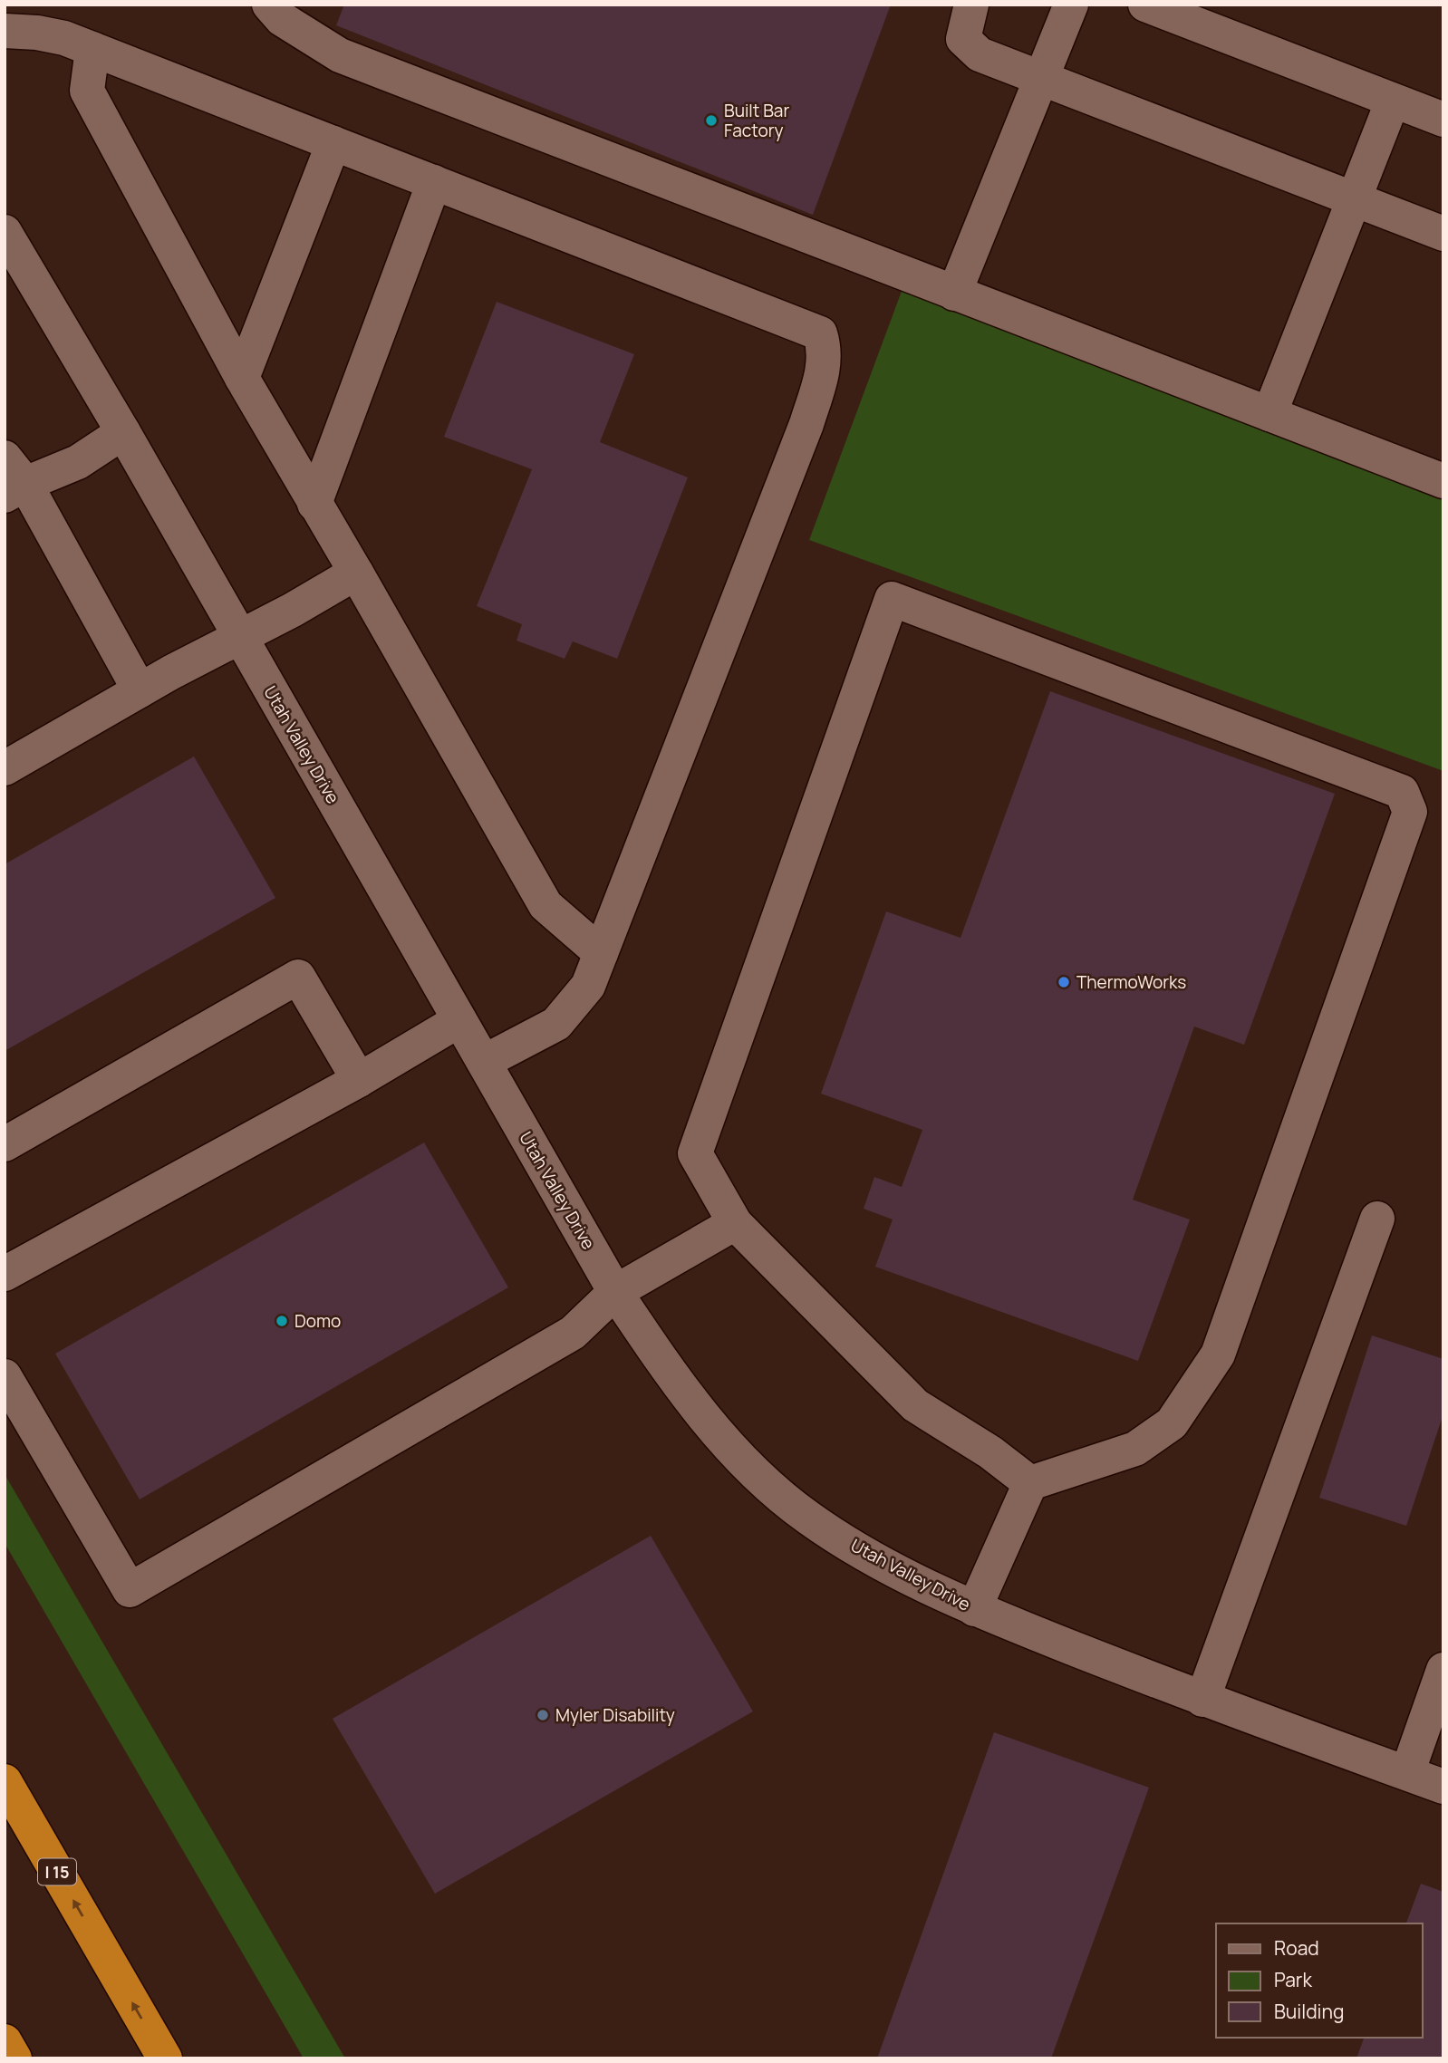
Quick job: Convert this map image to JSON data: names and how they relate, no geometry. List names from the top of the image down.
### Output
{
  "streets": {
    "highway": ["I 15"],
    "street": ["Utah Valley Drive"]
  },
  "places": [
    "Built Bar Factory",
    "ThermoWorks",
    "Domo",
    "Myler Disability"
  ],
  "legend": ["Road", "Park", "Building"]
}
